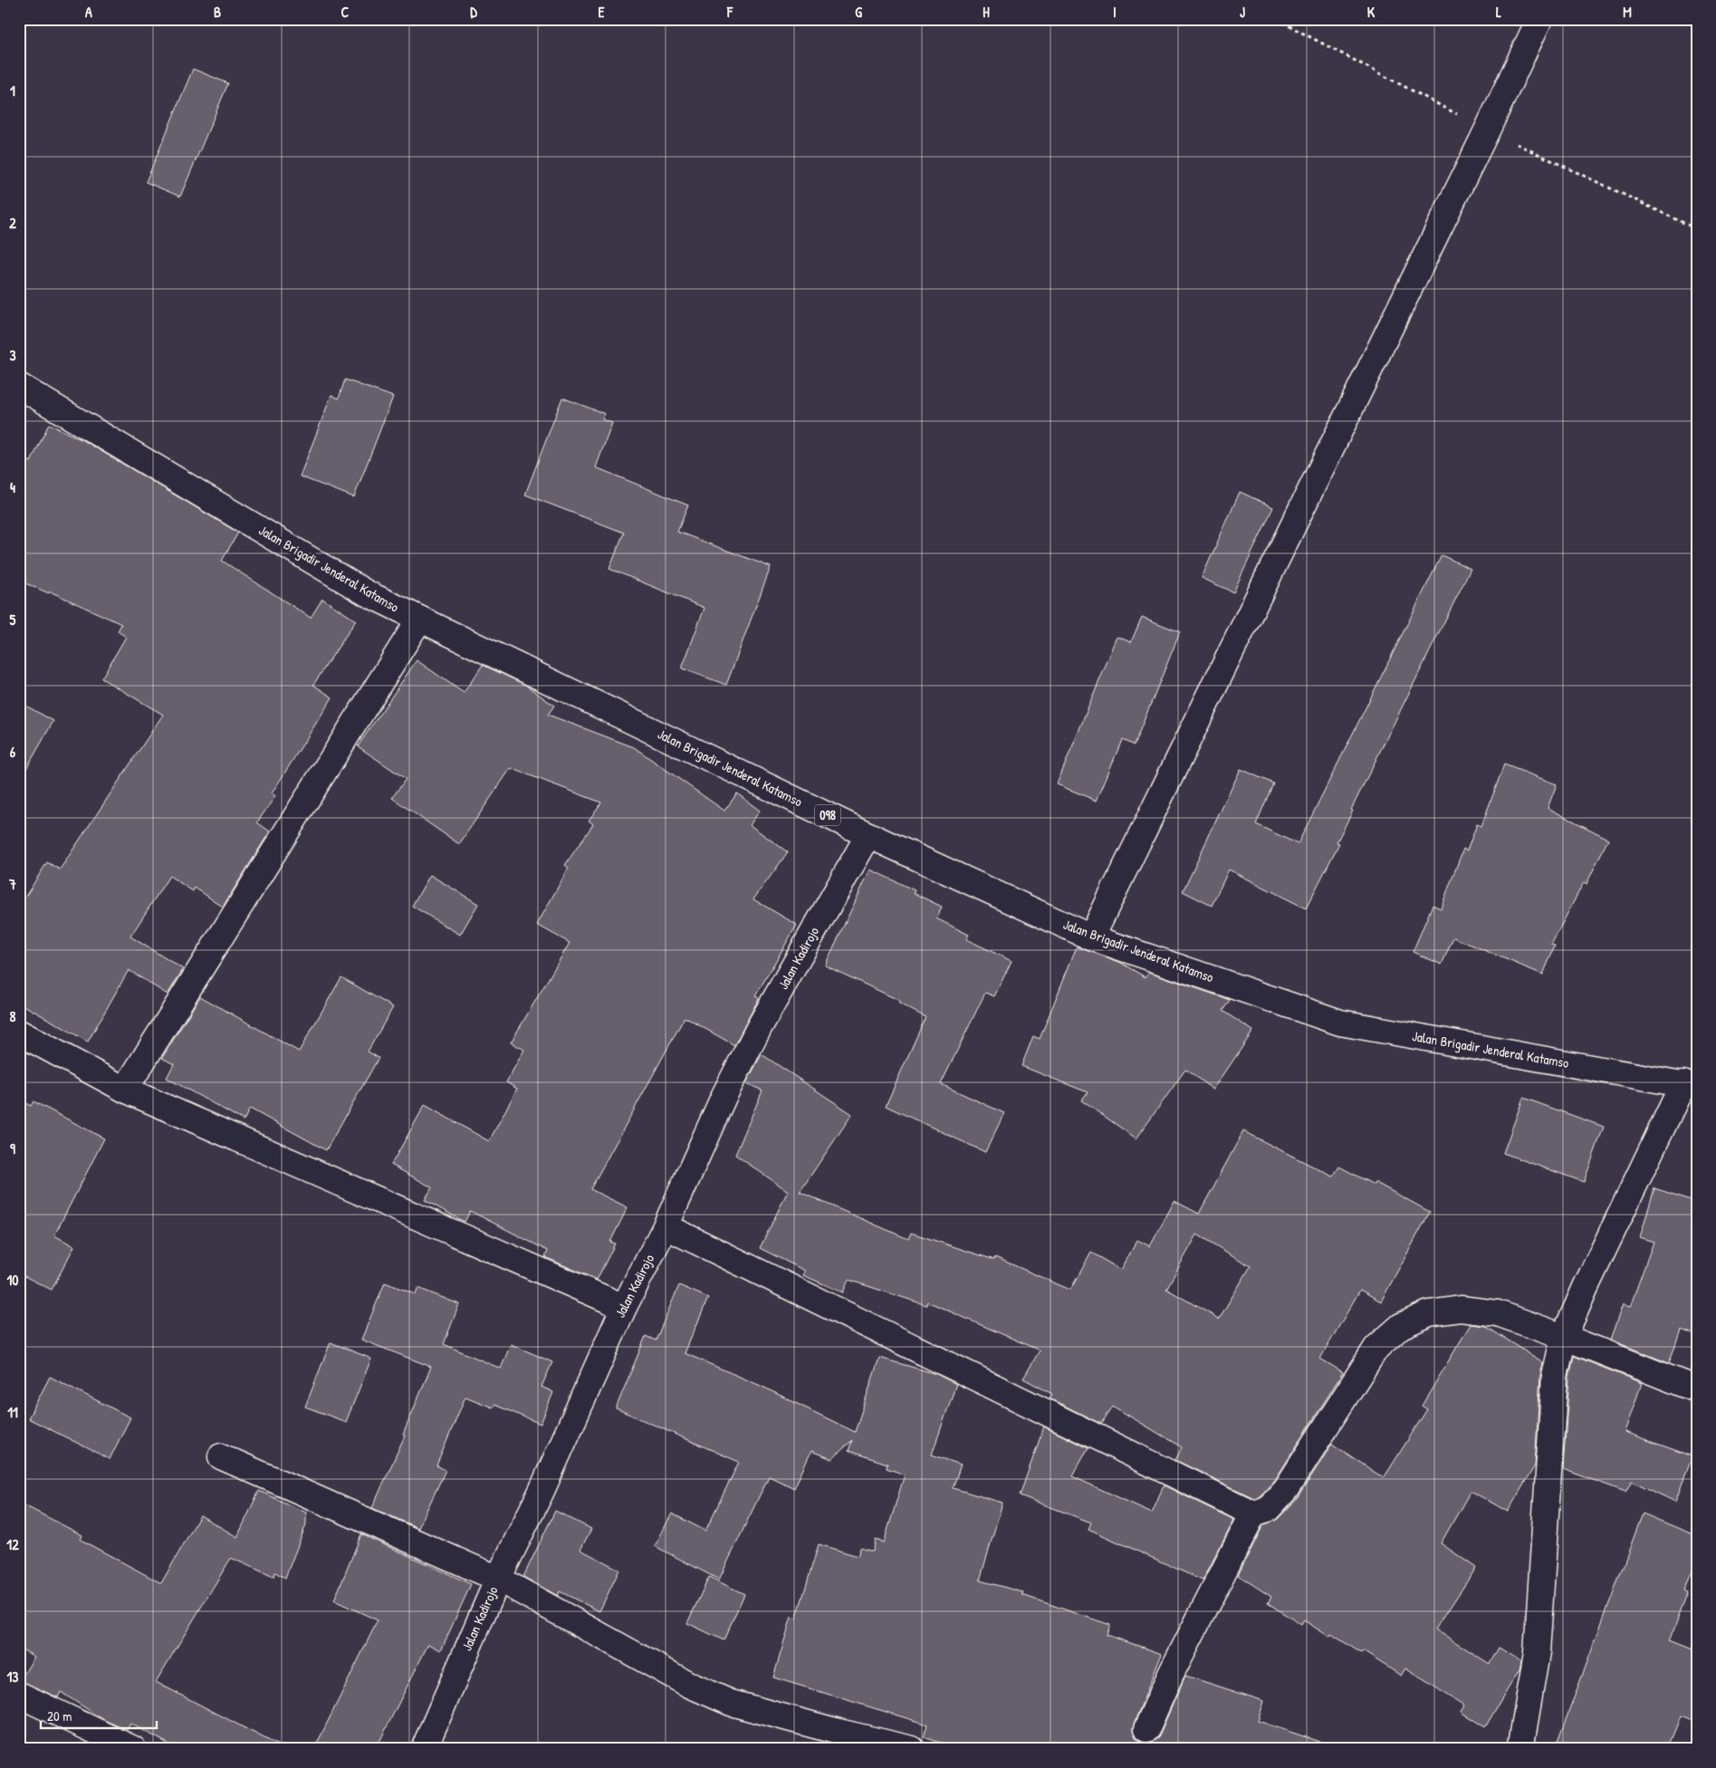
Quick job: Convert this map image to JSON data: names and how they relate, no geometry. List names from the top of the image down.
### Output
{
  "streets": {
    "street": ["Jalan Brigadir Jenderal Katamso", "098", "Jalan Kadirojo"]
  },
  "crossings": [
    ["Jalan Brigadir Jenderal Katamso", "Jalan Kadirojo"]
  ],
  "scale_bar": "20 m",
  "grid": {
    "columns": [
      "A",
      "B",
      "C",
      "D",
      "E",
      "F",
      "G",
      "H",
      "I",
      "J",
      "K",
      "L",
      "M"
    ],
    "rows": [
      "1",
      "2",
      "3",
      "4",
      "5",
      "6",
      "7",
      "8",
      "9",
      "10",
      "11",
      "12",
      "13"
    ]
  }
}
